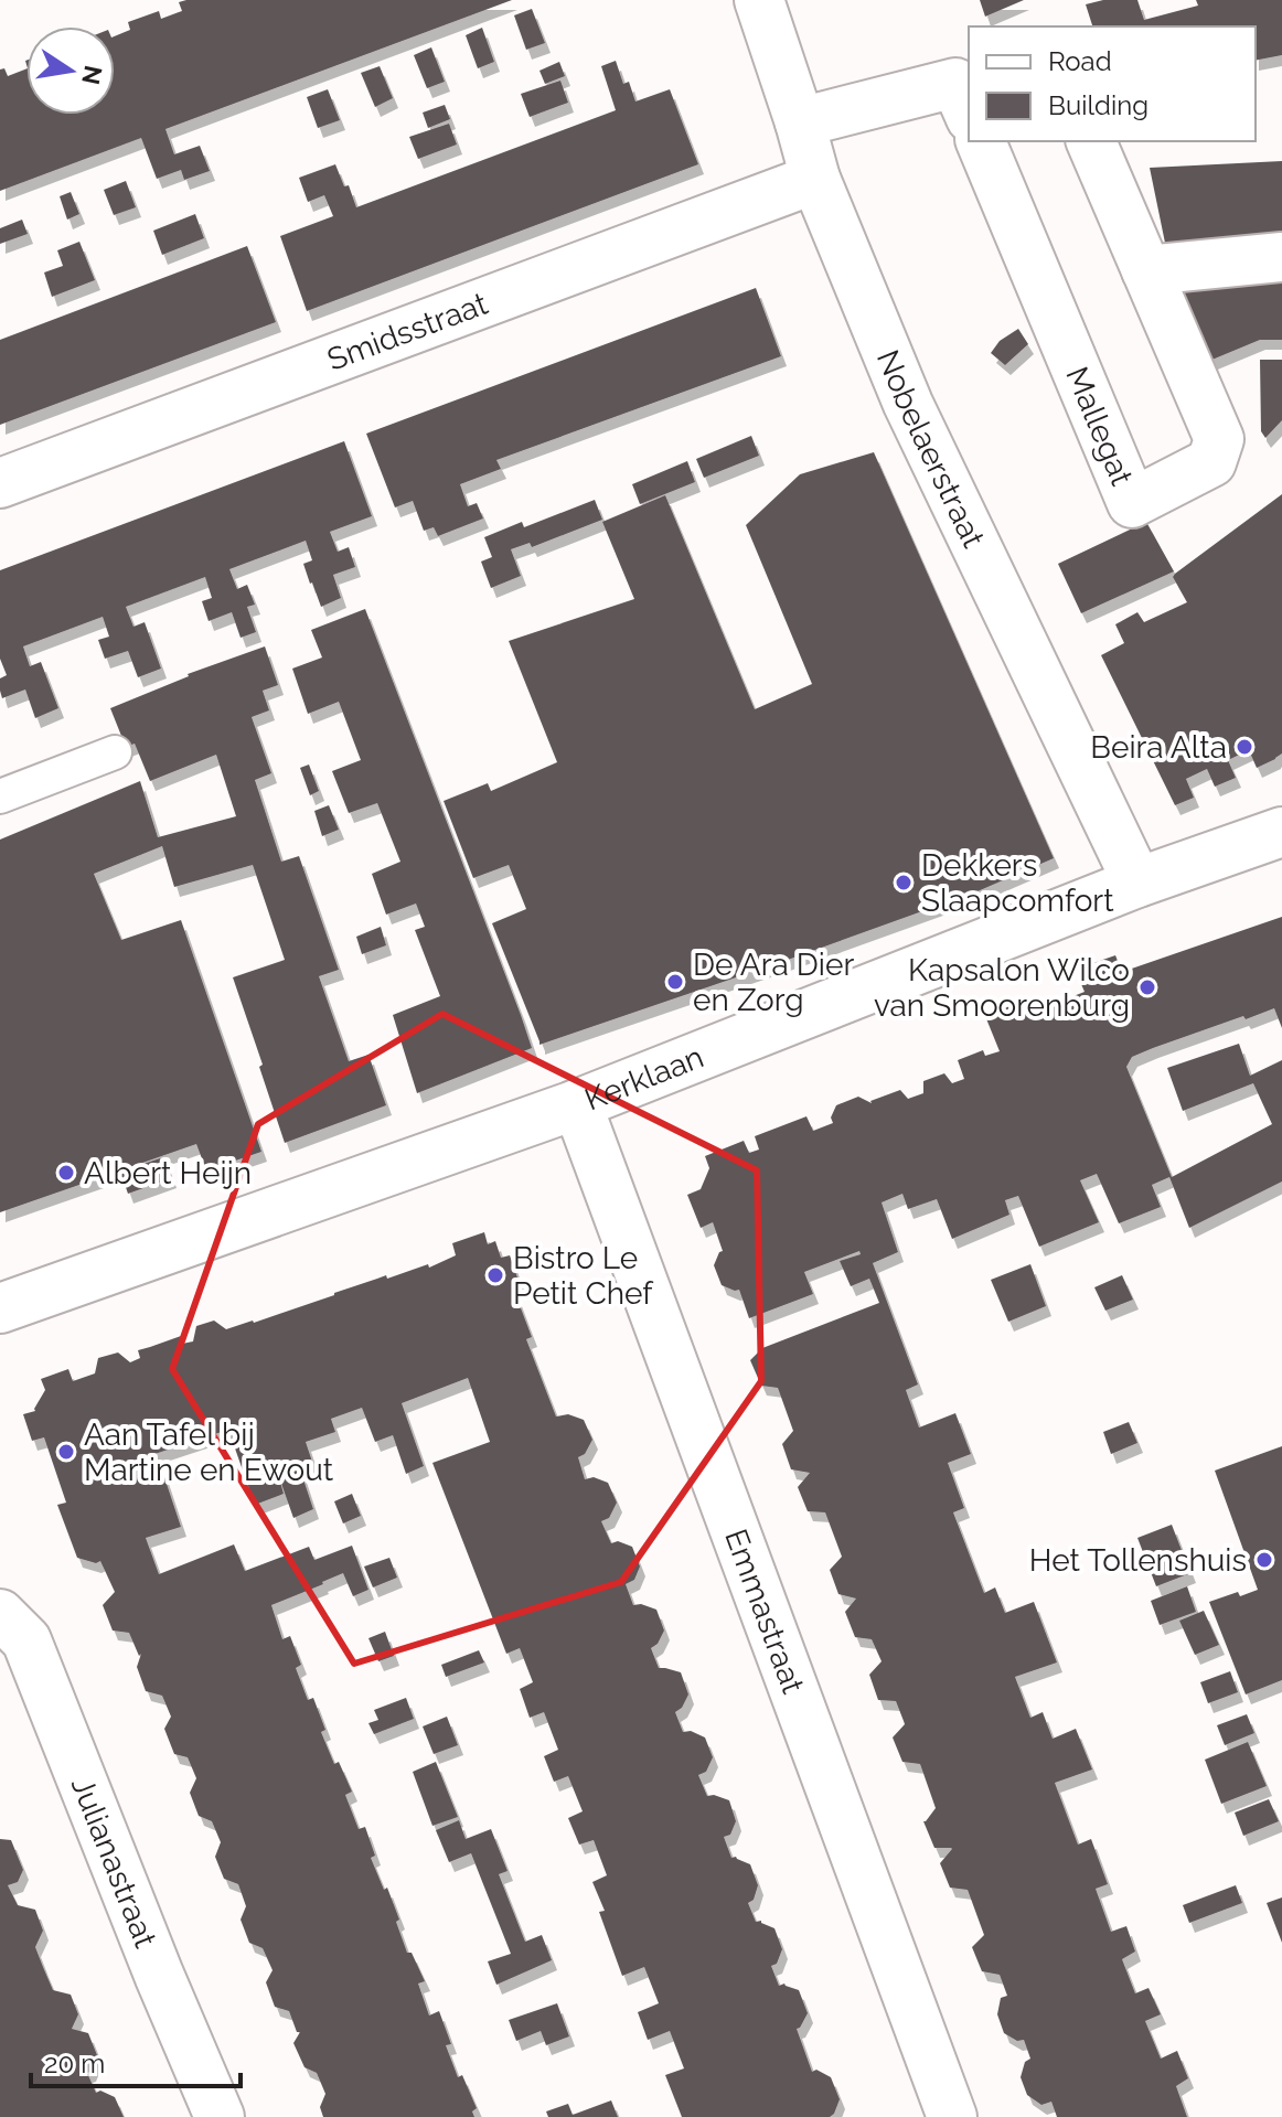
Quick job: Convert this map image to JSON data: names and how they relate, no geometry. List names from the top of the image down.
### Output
{
  "streets": {
    "street": [
      "Smidsstraat",
      "Mallegat",
      "Nobelaerstraat",
      "Kerklaan",
      "Emmastraat",
      "Julianastraat"
    ]
  },
  "crossings": [
    ["Smidsstraat", "Nobelaerstraat"],
    ["Nobelaerstraat", "Kerklaan"],
    ["Kerklaan", "Emmastraat"]
  ],
  "places": [
    "Beira Alta",
    "Dekkers Slaapcomfort",
    "De Ara Dier en Zorg",
    "Kapsalon Wilco van Smoorenburg",
    "Albert Heijn",
    "Bistro Le Petit Chef",
    "Aan Tafel bij Martine en Ewout",
    "Het Tollenshuis"
  ],
  "legend": ["Road", "Building"],
  "scale_bar": "20 m",
  "north": "right"
}
